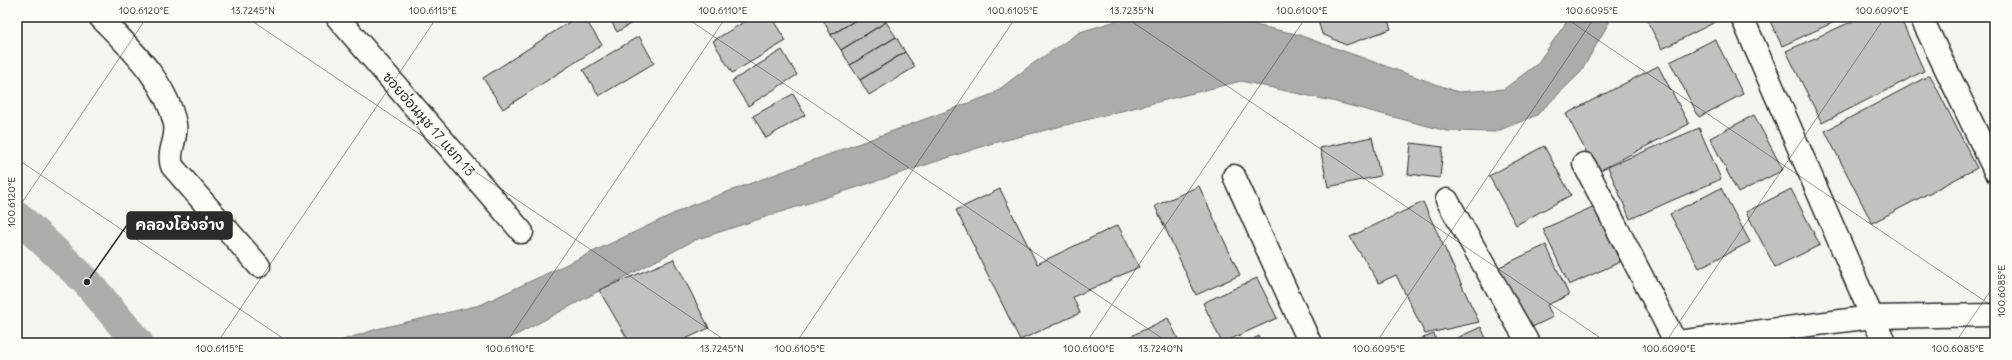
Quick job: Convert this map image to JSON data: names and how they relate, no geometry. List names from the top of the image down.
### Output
{
  "streets": {
    "street": ["ซอยอ่อนนุช 17 แยก 13"]
  },
  "places": ["คลองโอ่งอ่าง"],
  "coordinates": [
    "100.6120°E",
    "13.7245°N",
    "100.6115°E",
    "100.6110°E",
    "100.6105°E",
    "13.7235°N",
    "100.6100°E",
    "100.6095°E",
    "100.6090°E",
    "100.6085°E",
    "13.7240°N"
  ]
}
